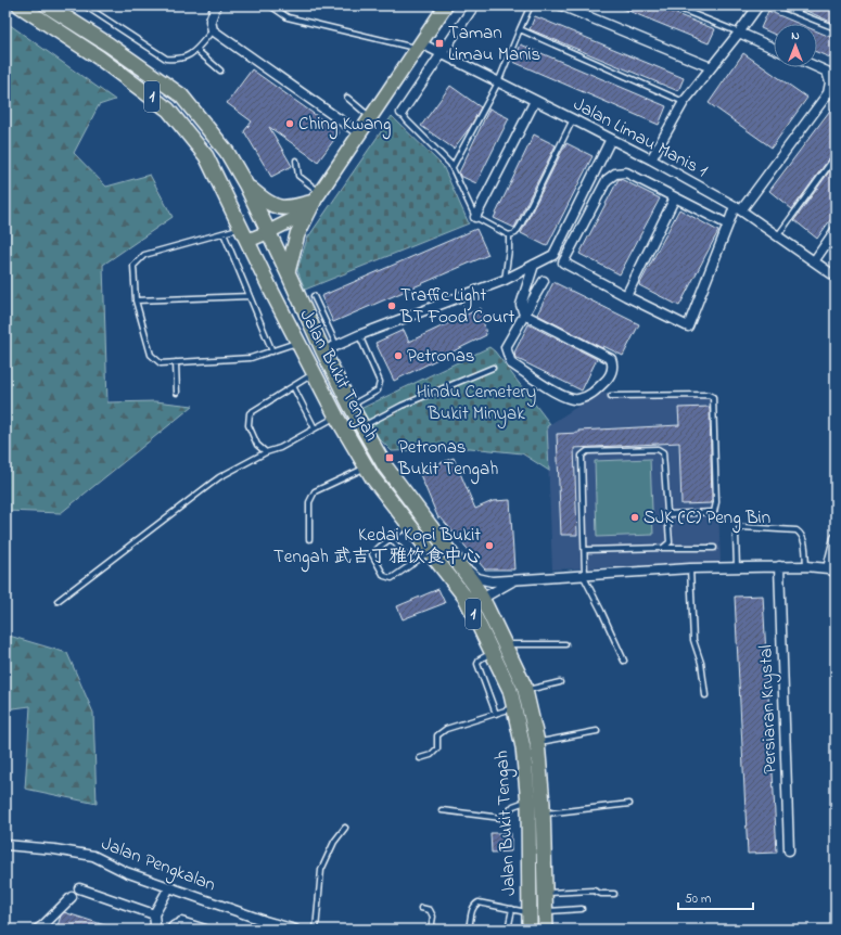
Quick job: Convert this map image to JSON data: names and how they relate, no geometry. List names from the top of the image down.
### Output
{
  "streets": {
    "highway": ["1", "Jalan Bukit Tengah"],
    "street": ["Jalan Limau Manis 1", "Persiaran Krystal", "Jalan Pengkalan"]
  },
  "parks": ["Hindu Cemetery Bukit Minyak"],
  "places": {
    "transit": ["Taman Limau Manis", "Petronas Bukit Tengah"],
    "other": [
      "Ching Kwang",
      "Traffic Light BT Food Court",
      "Petronas",
      "SJK (C) Peng Bin",
      "Kedai Kopi Bukit Tengah 武吉丁雅饮食中心"
    ]
  },
  "scale_bar": "50 m",
  "north": "top"
}
